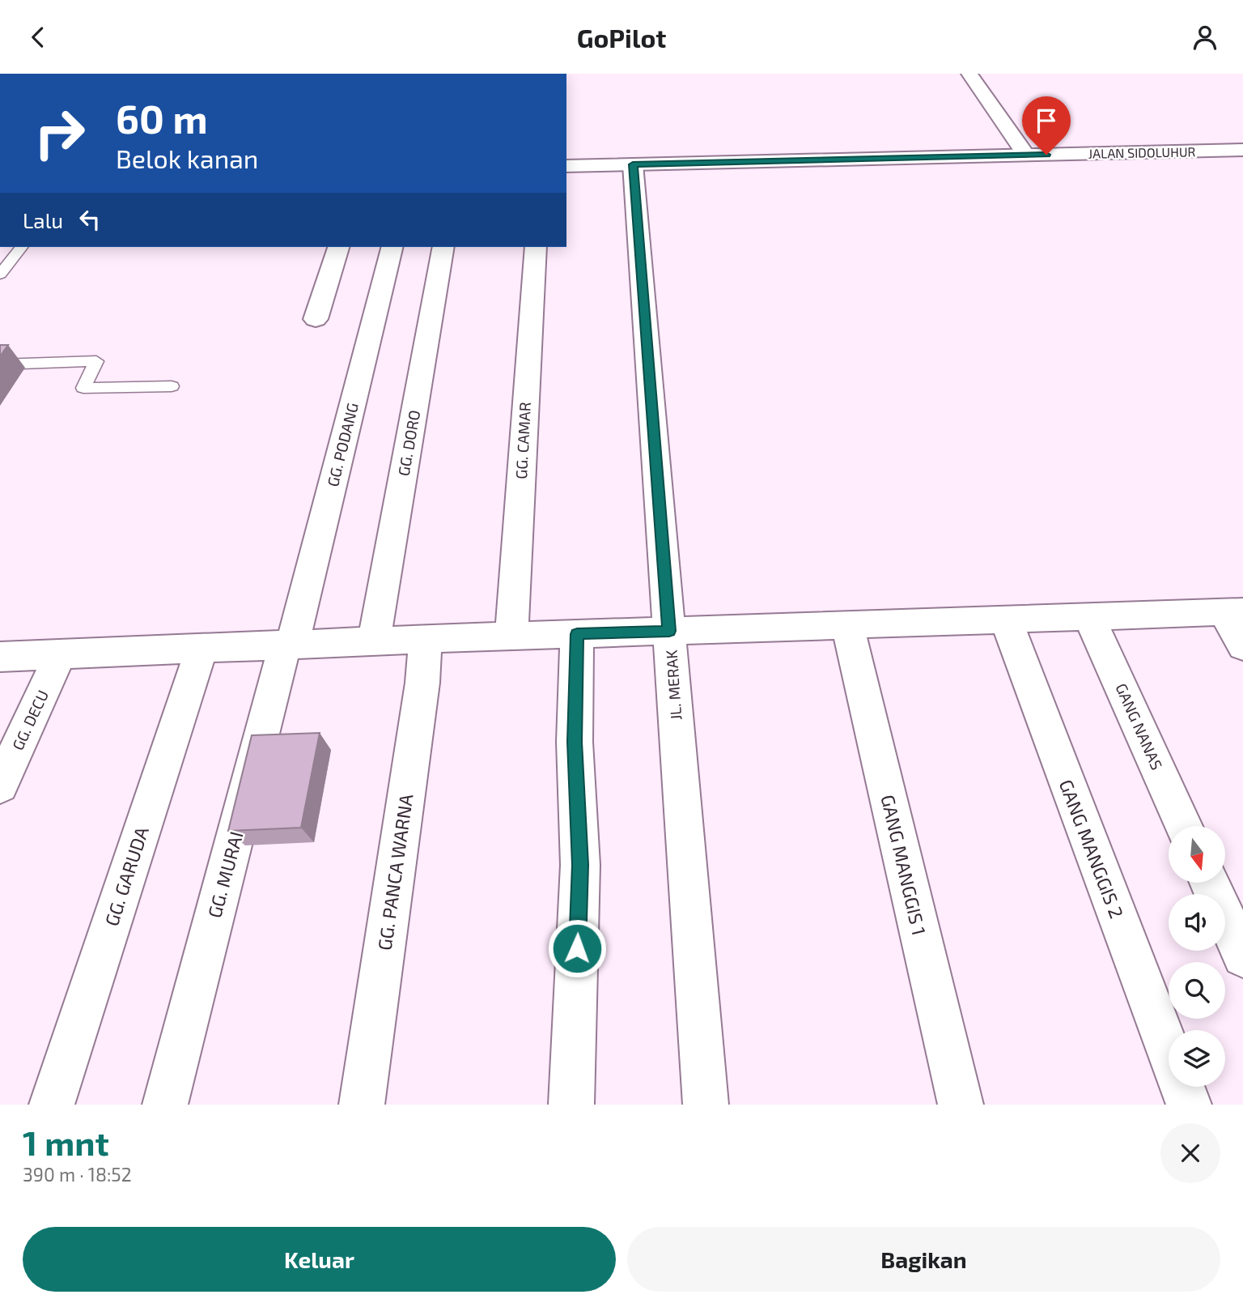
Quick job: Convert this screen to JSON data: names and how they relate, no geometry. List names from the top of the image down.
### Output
{
  "streets": {
    "street": [
      "JALAN SIDOLUHUR",
      "GG. CAMAR",
      "GG. DORO",
      "GG. PODANG",
      "JL. MERAK",
      "GG. DECU",
      "GANG NANAS",
      "GANG MANGGIS 2",
      "GANG MANGGIS 1",
      "GG. PANCA WARNA",
      "GG. MURAI",
      "GG. GARUDA"
    ]
  },
  "crossings": [
    ["JALAN SIDOLUHUR", "JL. MERAK"],
    ["GG. PODANG", "GG. MURAI"]
  ],
  "north": "bottom",
  "page": {
    "header": "GoPilot",
    "turn": ["60 m", "Belok kanan"],
    "then": "Lalu",
    "heading": ["1 mnt", "390 m · 18:52"],
    "buttons": ["Keluar", "Bagikan"]
  }
}
